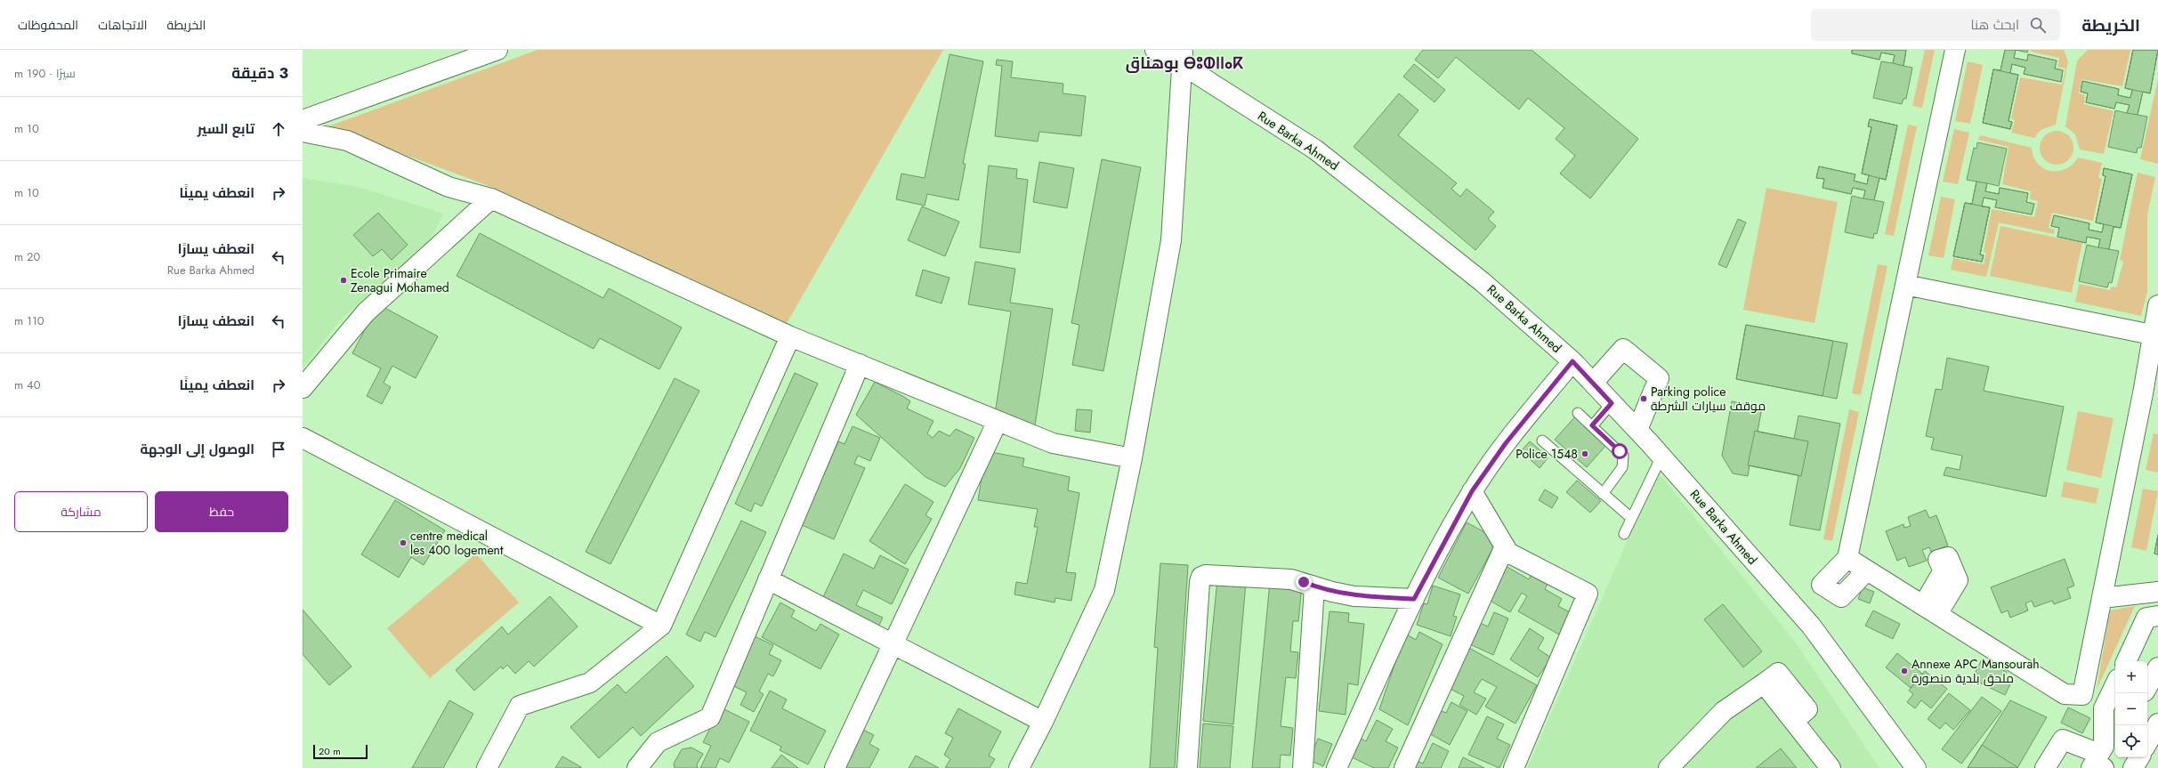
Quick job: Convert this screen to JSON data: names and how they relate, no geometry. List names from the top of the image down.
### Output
{
  "streets": {
    "street": ["Rue Barka Ahmed"]
  },
  "districts": ["بوهناق ⴱⵓⵀⵏⵏⴰⴽ"],
  "places": [
    "Ecole Primaire Zenagui Mohamed",
    "Parking police موقف سيارات الشرطة",
    "Police 1548",
    "centre medical les 400 logement",
    "Annexe APC Mansourah ملحق بلدية منصورة"
  ],
  "scale_bar": "20 m",
  "page": {
    "header": "الخريطة",
    "search": "ابحث هنا",
    "nav": ["الخريطة", "الاتجاهات", "المحفوظات"],
    "heading": ["3 دقيقة", "سيرًا · 190 m"],
    "list": [
      ["تابع السير", "10 m"],
      ["انعطف يمينًا", "10 m"],
      ["انعطف يسارًا", "Rue Barka Ahmed", "20 m"],
      ["انعطف يسارًا", "110 m"],
      ["انعطف يمينًا", "40 m"],
      "الوصول إلى الوجهة"
    ],
    "buttons": ["حفظ", "مشاركة"],
    "map_buttons": ["+", "−"],
    "scale": "20 m"
  }
}
